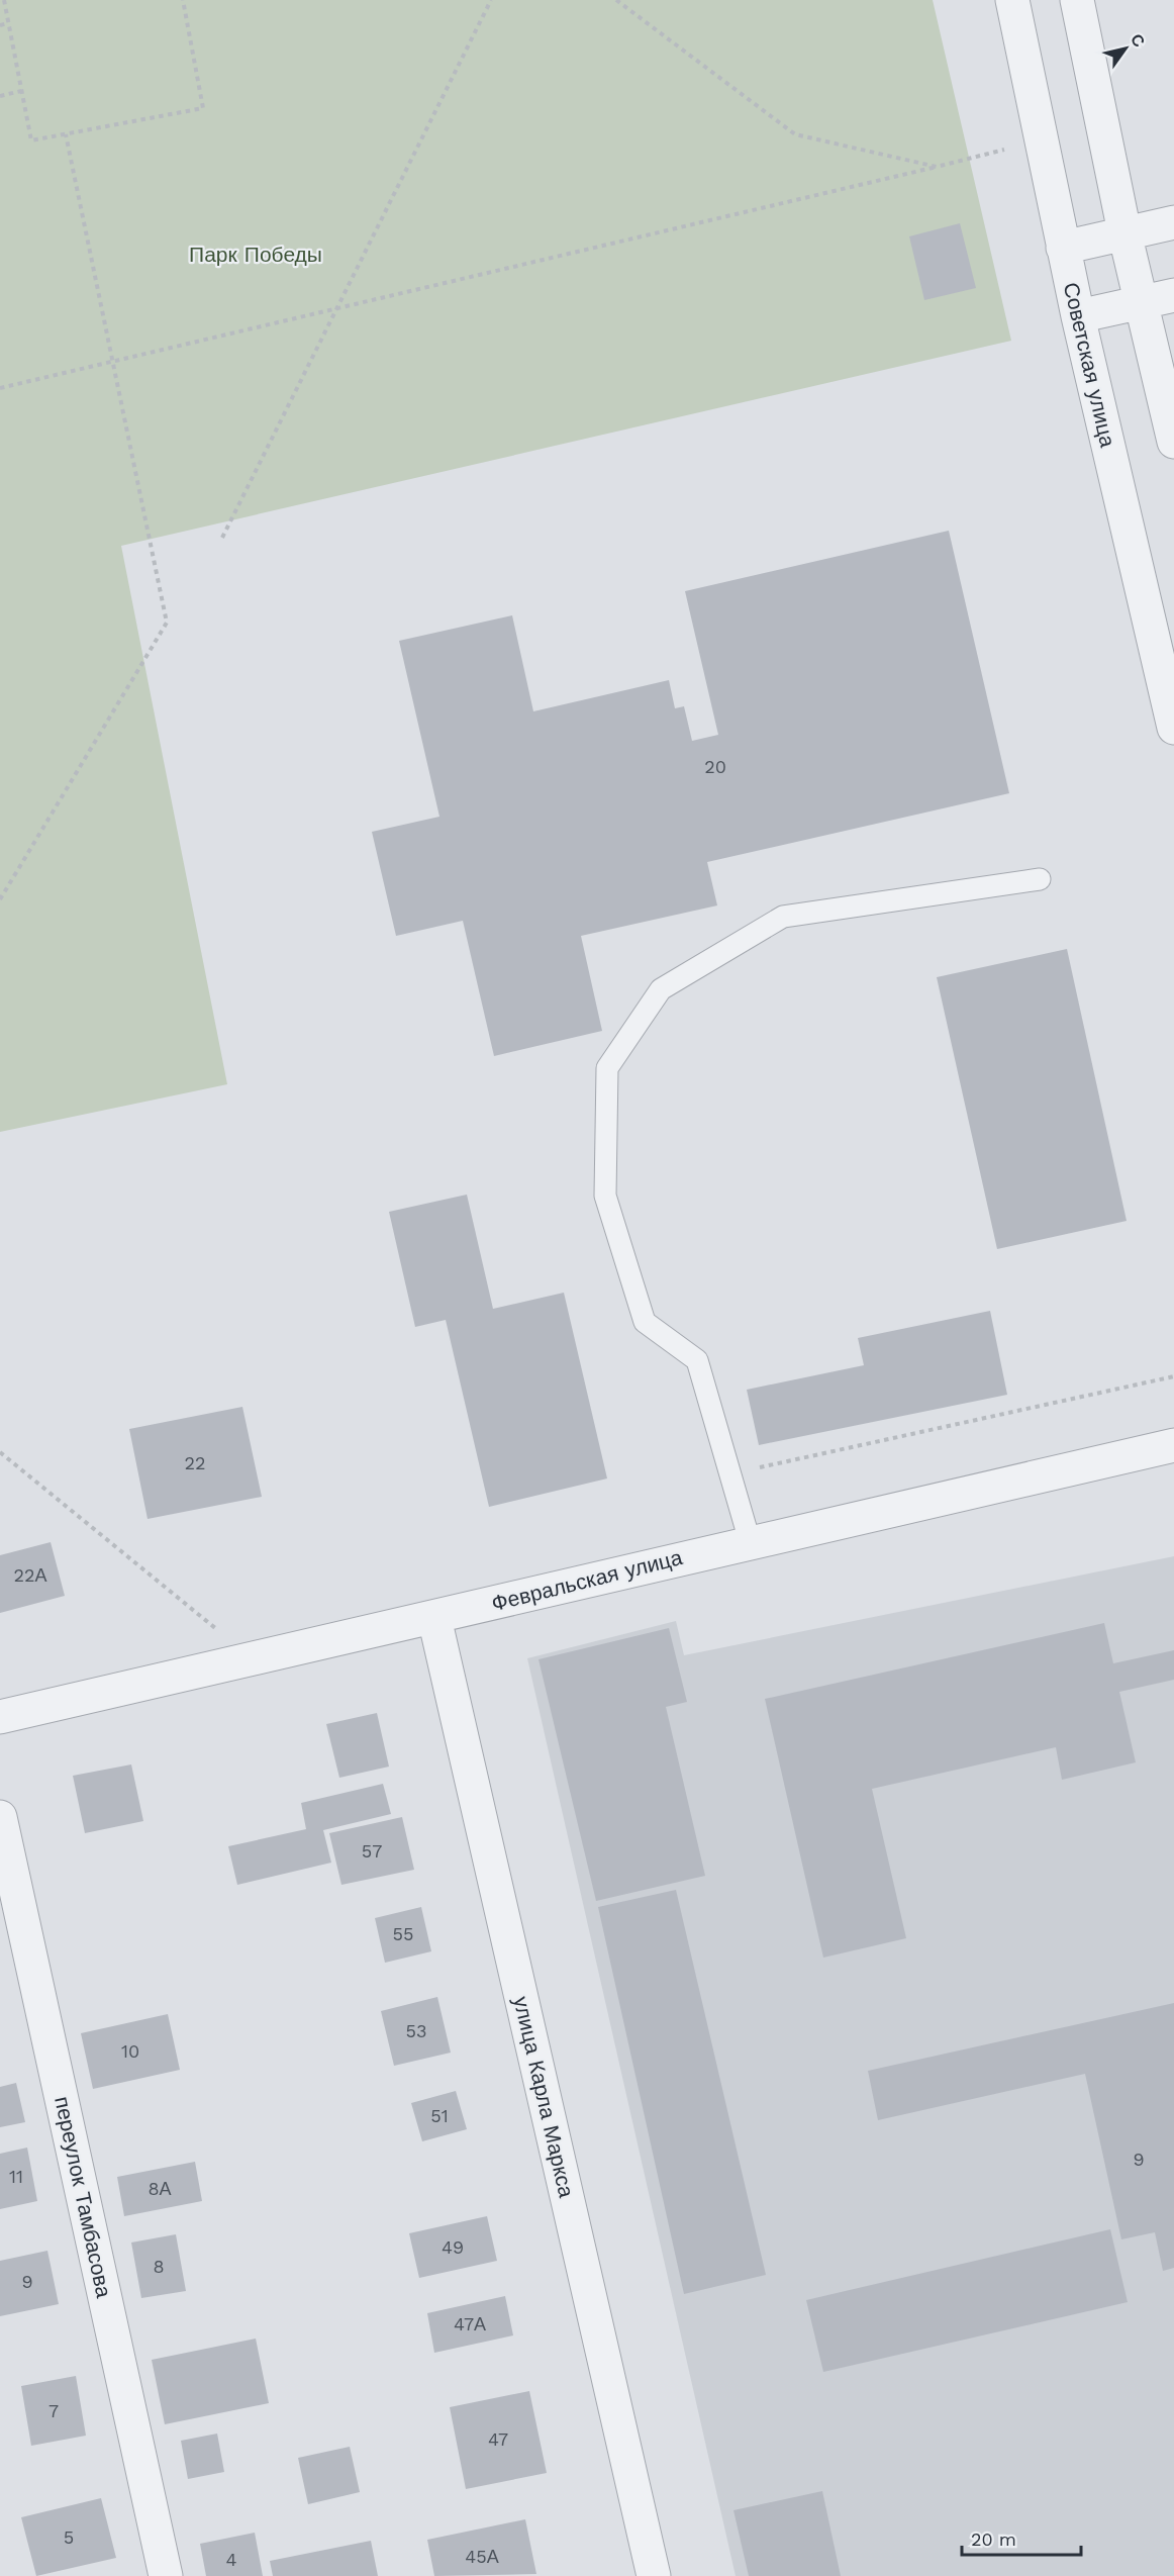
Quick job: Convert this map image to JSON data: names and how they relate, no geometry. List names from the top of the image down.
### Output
{
  "streets": {
    "street": [
      "Советская улица",
      "Февральская улица",
      "улица Карла Маркса",
      "переулок Тамбасова"
    ]
  },
  "crossings": [
    ["Февральская улица", "улица Карла Маркса"]
  ],
  "parks": ["Парк Победы"],
  "house_numbers": [
    "20",
    "22",
    "22А",
    "57",
    "55",
    "53",
    "10",
    "51",
    "9",
    "11",
    "8А",
    "49",
    "8",
    "9",
    "47А",
    "7",
    "47",
    "5",
    "45А",
    "4"
  ],
  "scale_bar": "20 m",
  "north": "top right"
}
